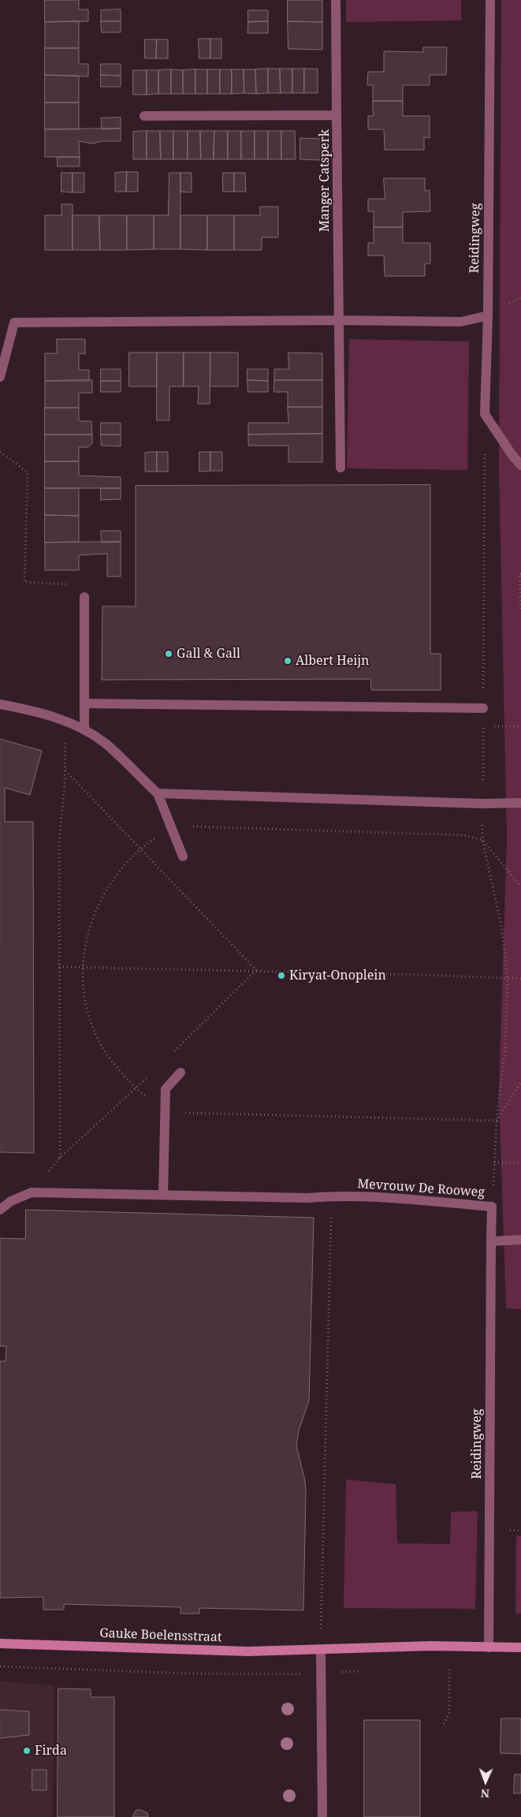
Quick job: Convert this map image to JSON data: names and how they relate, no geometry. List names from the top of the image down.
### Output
{
  "streets": {
    "main road": ["Gauke Boelensstraat"],
    "street": ["Manger Catsperk", "Reidingweg", "Mevrouw De Rooweg"]
  },
  "crossings": [
    ["Reidingweg", "Mevrouw De Rooweg"],
    ["Reidingweg", "Gauke Boelensstraat"]
  ],
  "places": [
    "Gall & Gall",
    "Albert Heijn",
    "Kiryat-Onoplein",
    "Firda"
  ],
  "north": "bottom"
}
